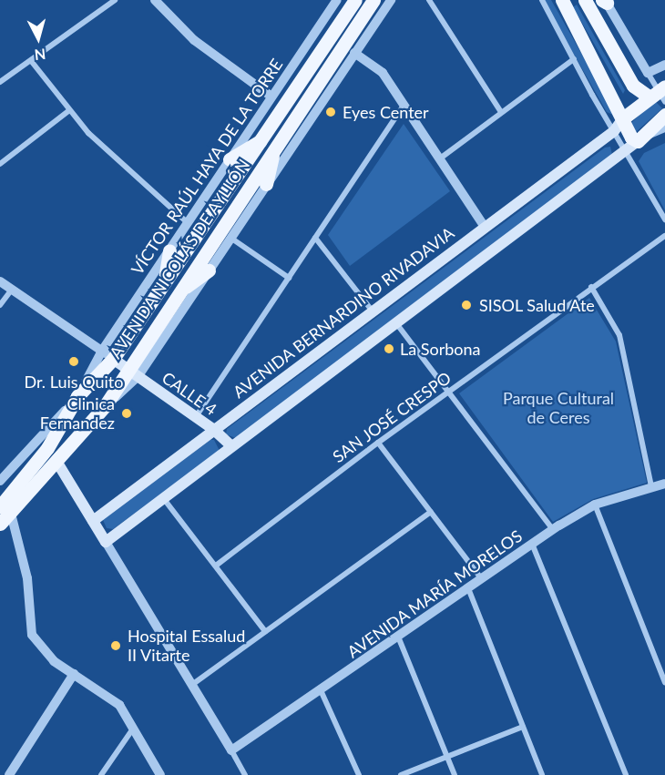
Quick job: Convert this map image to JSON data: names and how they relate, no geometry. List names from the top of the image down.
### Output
{
  "streets": {
    "main road": ["AVENIDA NICOLÁS DE AYLLÓN", "AVENIDA BERNARDINO RIVADAVIA", "CALLE 4"],
    "street": ["VÍCTOR RAÚL HAYA DE LA TORRE", "SAN JOSÉ CRESPO", "AVENIDA MARÍA MORELOS"]
  },
  "crossings": [
    ["VÍCTOR RAÚL HAYA DE LA TORRE", "AVENIDA NICOLÁS DE AYLLÓN"],
    ["VÍCTOR RAÚL HAYA DE LA TORRE", "CALLE 4"],
    ["AVENIDA NICOLÁS DE AYLLÓN", "CALLE 4"],
    ["AVENIDA BERNARDINO RIVADAVIA", "CALLE 4"]
  ],
  "parks": ["Parque Cultural de Ceres"],
  "places": [
    "Eyes Center",
    "SISOL Salud Ate",
    "La Sorbona",
    "Dr. Luis Quito",
    "Clinica Fernandez",
    "Hospital Essalud II Vitarte"
  ],
  "north": "bottom"
}
